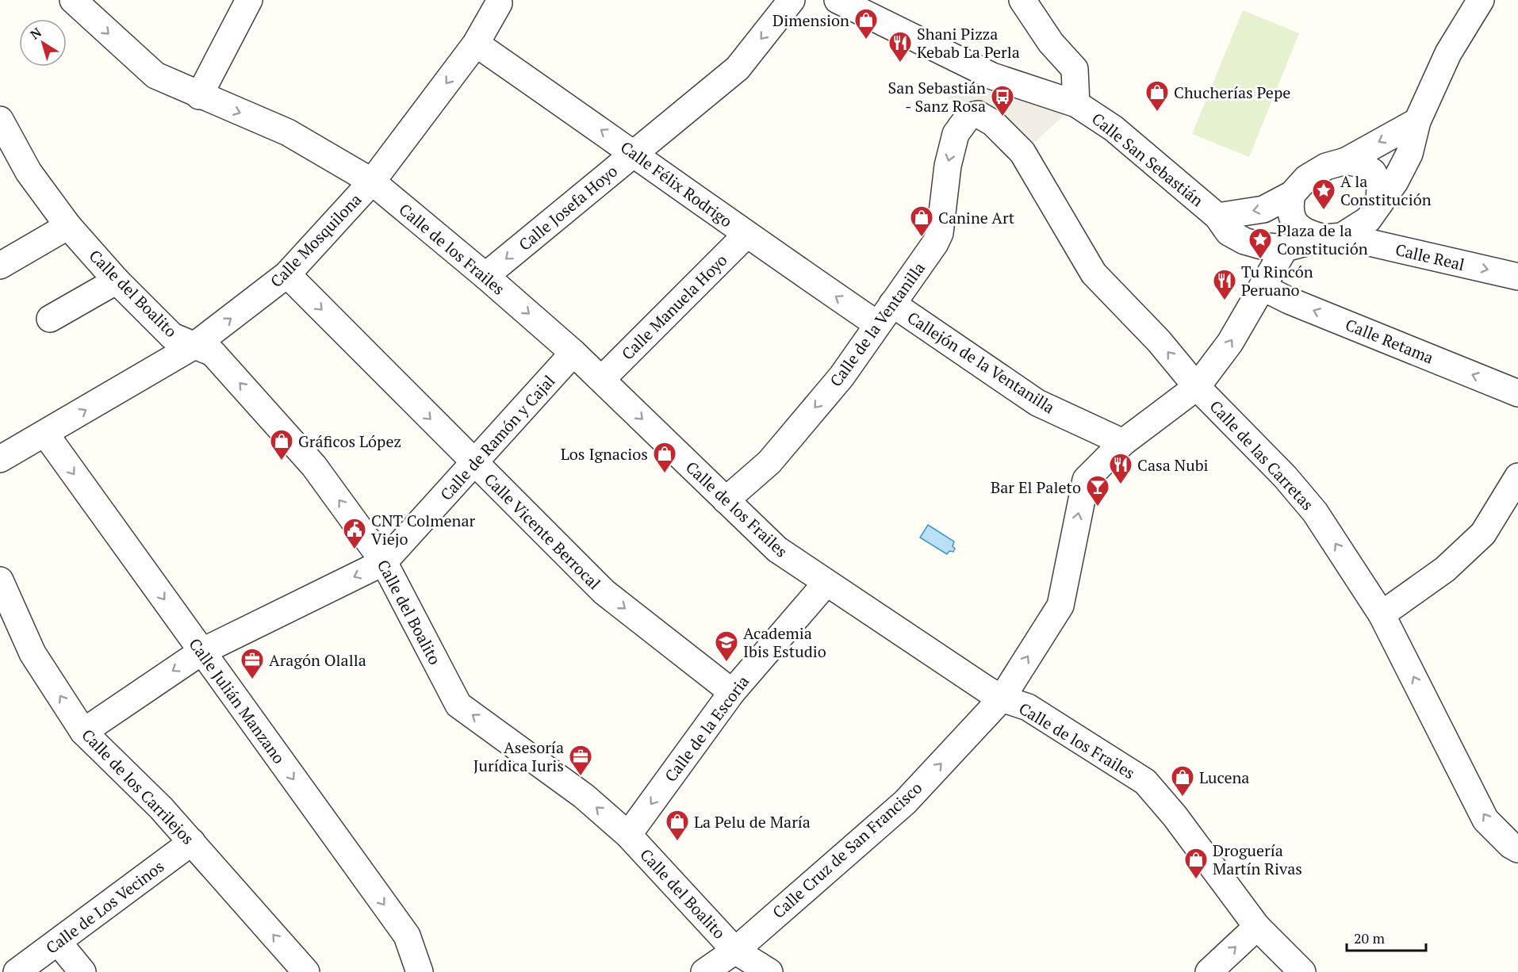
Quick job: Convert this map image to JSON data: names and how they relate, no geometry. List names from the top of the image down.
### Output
{
  "streets": {
    "street": [
      "Calle San Sebastián",
      "Calle Félix Rodrigo",
      "Calle Josefa Hoyo",
      "Calle Mosquilona",
      "Calle de los Frailes",
      "Calle Real",
      "Calle del Boalito",
      "Calle Manuela Hoyo",
      "Calle de la Ventanilla",
      "Calle Retama",
      "Callejón de la Ventanilla",
      "Calle de Ramón y Cajal",
      "Calle de las Carretas",
      "Calle Vicente Berrocal",
      "Calle Julián Manzano",
      "Calle de la Escoria",
      "Calle de los Carrilejos",
      "Calle Cruz de San Francisco",
      "Calle de Los Vecinos"
    ]
  },
  "crossings": [
    ["Calle Félix Rodrigo", "Calle Josefa Hoyo"],
    ["Calle Félix Rodrigo", "Calle Mosquilona"],
    ["Calle Félix Rodrigo", "Calle Manuela Hoyo"],
    ["Calle Félix Rodrigo", "Calle de la Ventanilla"],
    ["Calle Josefa Hoyo", "Calle de los Frailes"],
    ["Calle Mosquilona", "Calle de los Frailes"],
    ["Calle Mosquilona", "Calle del Boalito"],
    ["Calle Mosquilona", "Calle Vicente Berrocal"],
    ["Calle Mosquilona", "Calle Julián Manzano"],
    ["Calle de los Frailes", "Calle Manuela Hoyo"],
    ["Calle de los Frailes", "Calle de la Ventanilla"],
    ["Calle de los Frailes", "Calle de Ramón y Cajal"],
    ["Calle de los Frailes", "Calle de la Escoria"],
    ["Calle de los Frailes", "Calle Cruz de San Francisco"],
    ["Calle del Boalito", "Calle de Ramón y Cajal"],
    ["Calle del Boalito", "Calle de la Escoria"],
    ["Calle del Boalito", "Calle Cruz de San Francisco"],
    ["Calle de la Ventanilla", "Callejón de la Ventanilla"],
    ["Calle de la Ventanilla", "Calle de las Carretas"],
    ["Calle Retama", "Calle Cruz de San Francisco"],
    ["Callejón de la Ventanilla", "Calle Cruz de San Francisco"],
    ["Calle de Ramón y Cajal", "Calle Vicente Berrocal"],
    ["Calle de Ramón y Cajal", "Calle Julián Manzano"],
    ["Calle de Ramón y Cajal", "Calle de los Carrilejos"],
    ["Calle de las Carretas", "Calle Cruz de San Francisco"],
    ["Calle Vicente Berrocal", "Calle de la Escoria"],
    ["Calle de los Carrilejos", "Calle de Los Vecinos"]
  ],
  "one_way": [
    "Calle Félix Rodrigo",
    "Calle Josefa Hoyo",
    "Calle de los Frailes",
    "Calle Real",
    "Calle del Boalito",
    "Calle de la Ventanilla",
    "Calle Retama",
    "Calle de Ramón y Cajal",
    "Calle de las Carretas",
    "Calle Vicente Berrocal",
    "Calle Julián Manzano",
    "Calle de la Escoria",
    "Calle de los Carrilejos",
    "Calle Cruz de San Francisco"
  ],
  "places": {
    "shop": [
      "Dimension",
      "Chucherías Pepe",
      "Canine Art",
      "Gráficos López",
      "Los Ignacios",
      "Lucena",
      "La Pelu de María",
      "Droguería Martín Rivas"
    ],
    "restaurant": ["Shani Pizza Kebab La Perla", "Tu Rincón Peruano", "Casa Nubi"],
    "bus stop": ["San Sebastián - Sanz Rosa"],
    "place": ["A la Constitución", "Plaza de la Constitución"],
    "bar": ["Bar El Paleto"],
    "public building": ["CNT Colmenar Viejo"],
    "school or university": ["Academia Ibis Estudio"],
    "office": ["Aragón Olalla", "Asesoría Jurídica Iuris"]
  },
  "scale_bar": "20 m",
  "north": "top left"
}
